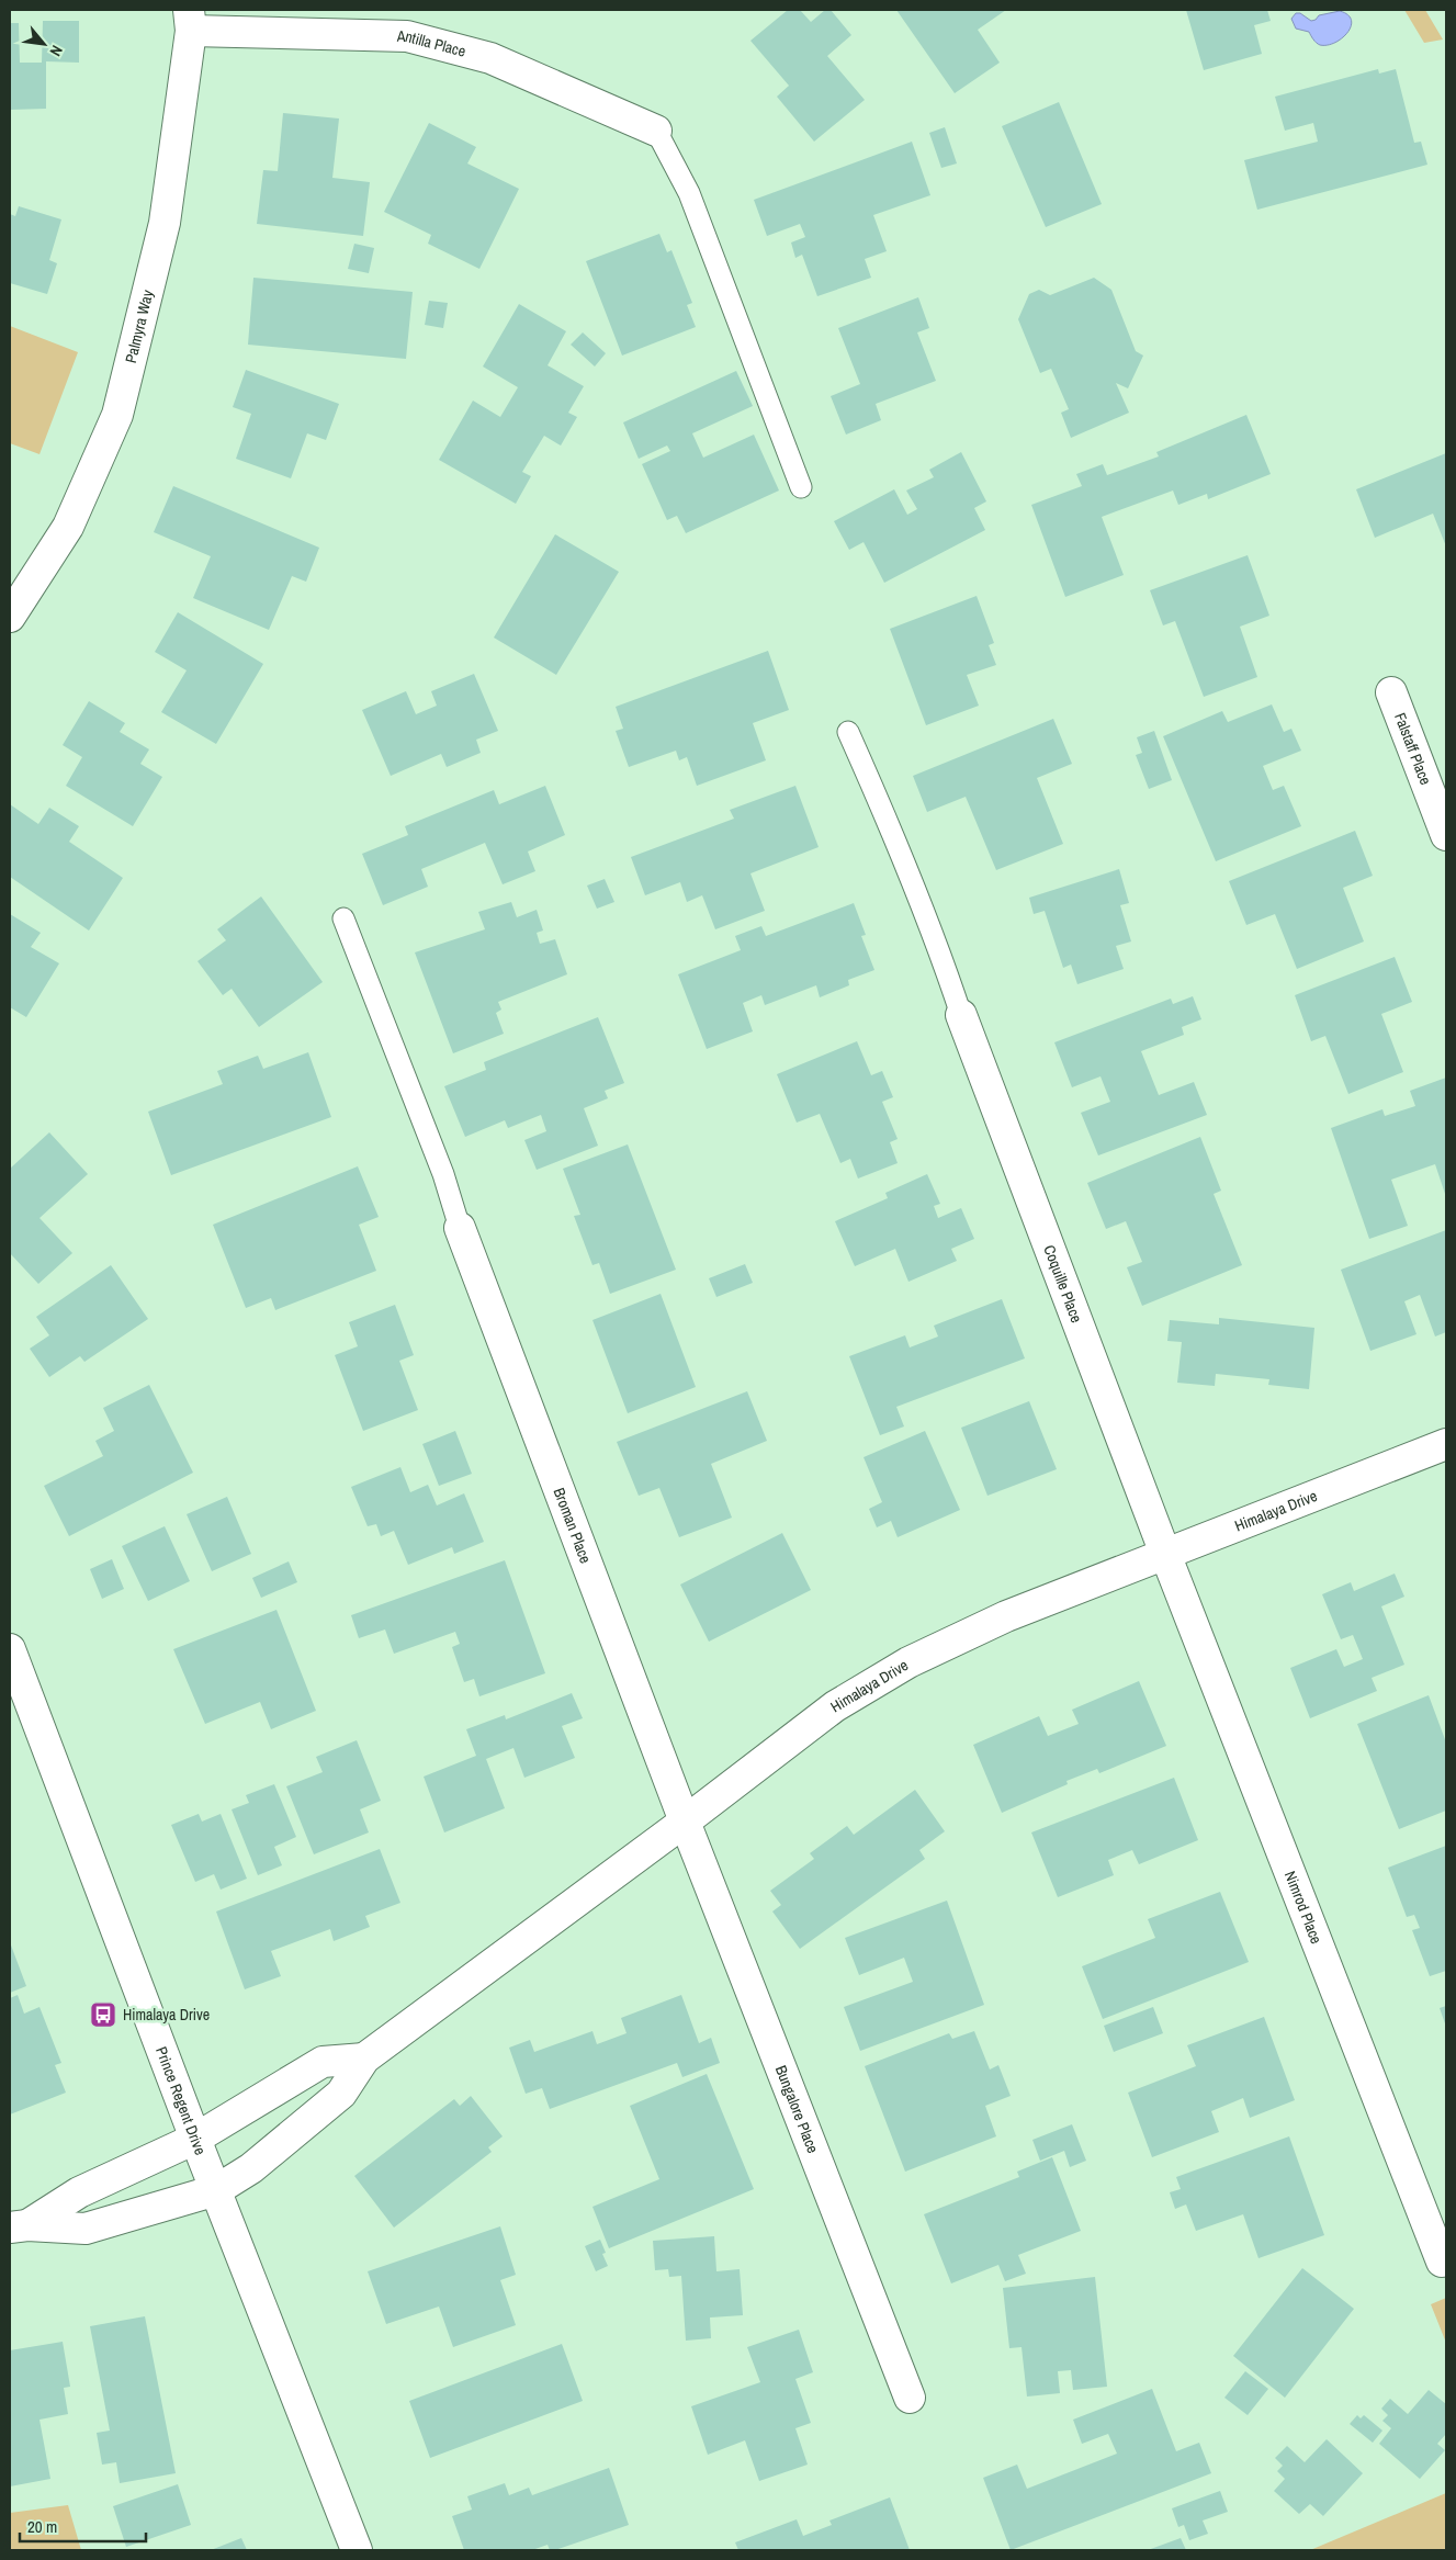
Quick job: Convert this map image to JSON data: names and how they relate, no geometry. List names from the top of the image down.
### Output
{
  "streets": {
    "street": [
      "Antilla Place",
      "Palmyra Way",
      "Falstaff Place",
      "Coquille Place",
      "Himalaya Drive",
      "Broman Place",
      "Nimrod Place",
      "Prince Regent Drive",
      "Bungalore Place"
    ]
  },
  "crossings": [
    ["Antilla Place", "Palmyra Way"],
    ["Coquille Place", "Himalaya Drive"],
    ["Coquille Place", "Nimrod Place"],
    ["Himalaya Drive", "Broman Place"],
    ["Himalaya Drive", "Nimrod Place"],
    ["Himalaya Drive", "Prince Regent Drive"],
    ["Himalaya Drive", "Bungalore Place"],
    ["Broman Place", "Bungalore Place"]
  ],
  "places": {
    "bus stop": ["Himalaya Drive"]
  },
  "scale_bar": "20 m",
  "north": "bottom right"
}
